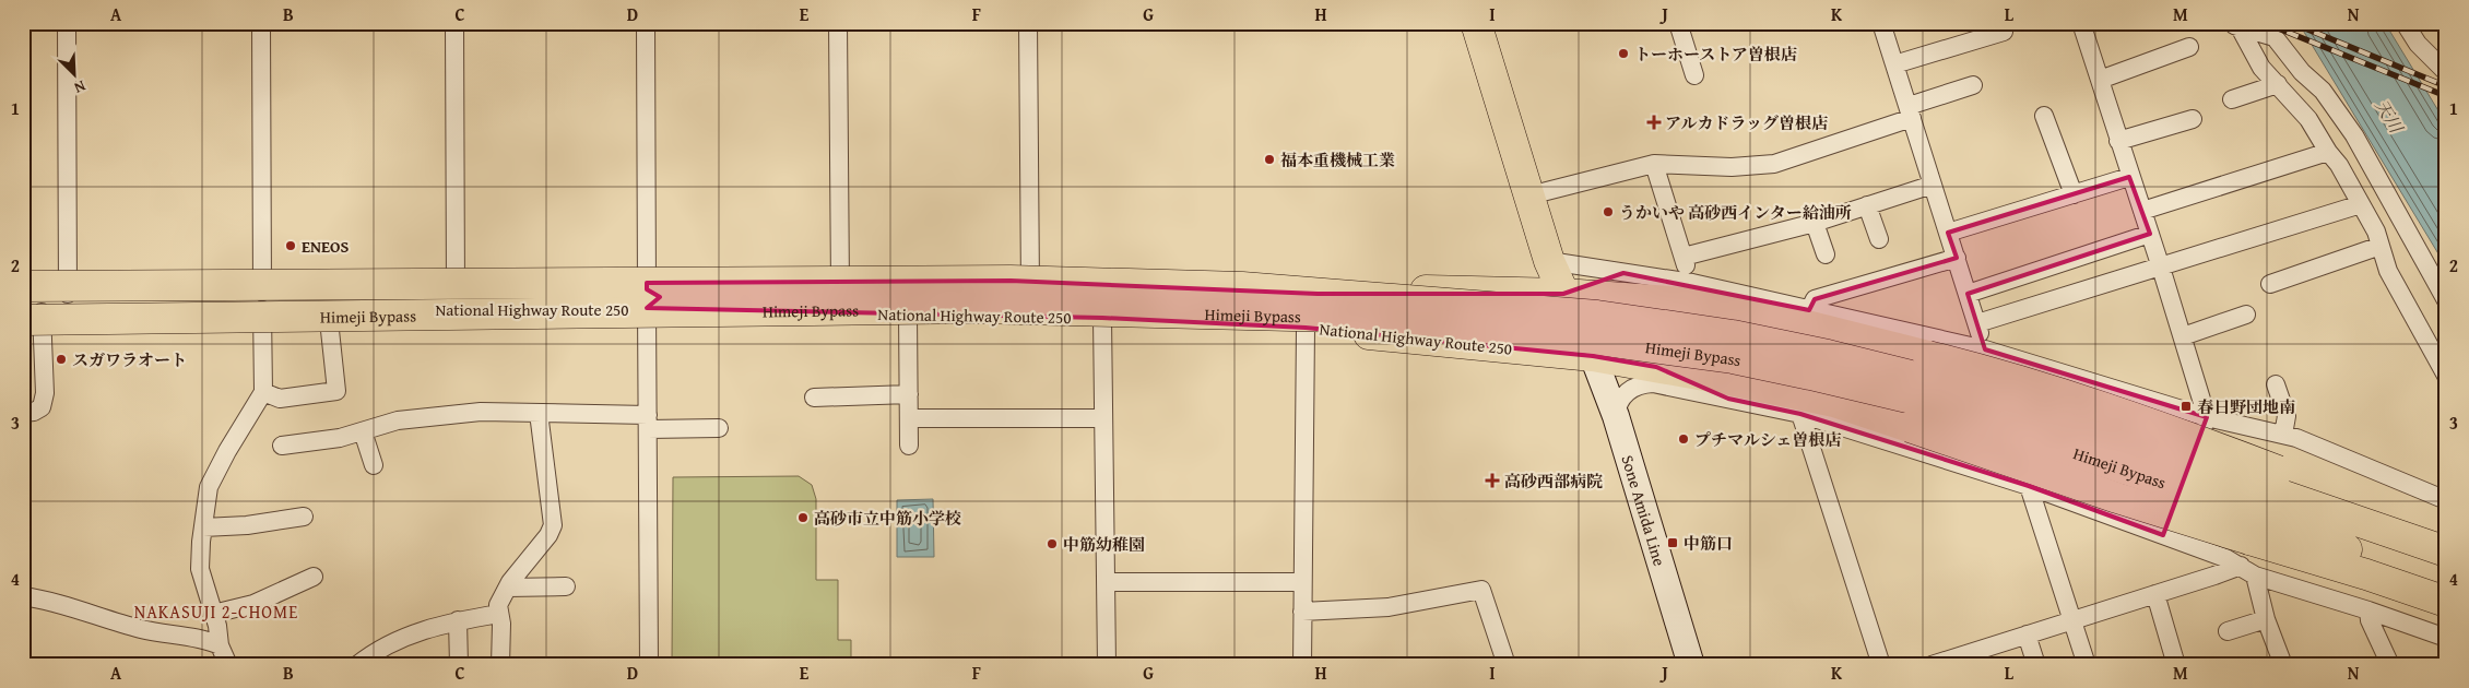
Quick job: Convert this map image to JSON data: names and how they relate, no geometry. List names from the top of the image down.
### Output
{
  "streets": {
    "highway": ["National Highway Route 250", "Himeji Bypass"],
    "main road": ["Sone Amida Line"]
  },
  "crossings": [
    ["National Highway Route 250", "Himeji Bypass"],
    ["National Highway Route 250", "Sone Amida Line"]
  ],
  "districts": ["NAKASUJI 2-CHOME"],
  "water": ["天川"],
  "places": {
    "other": [
      "トーホーストア曽根店",
      "福本重機械工業",
      "うかいや 高砂西インター給油所",
      "ENEOS",
      "スガワラオート",
      "プチマルシェ曽根店",
      "高砂市立中筋小学校",
      "中筋幼稚園"
    ],
    "health": ["アルカドラッグ曽根店", "高砂西部病院"],
    "transit": ["春日野団地南", "中筋口"]
  },
  "north": "bottom right",
  "grid": {
    "columns": [
      "A",
      "B",
      "C",
      "D",
      "E",
      "F",
      "G",
      "H",
      "I",
      "J",
      "K",
      "L",
      "M",
      "N"
    ],
    "rows": [
      "1",
      "2",
      "3",
      "4"
    ]
  }
}
